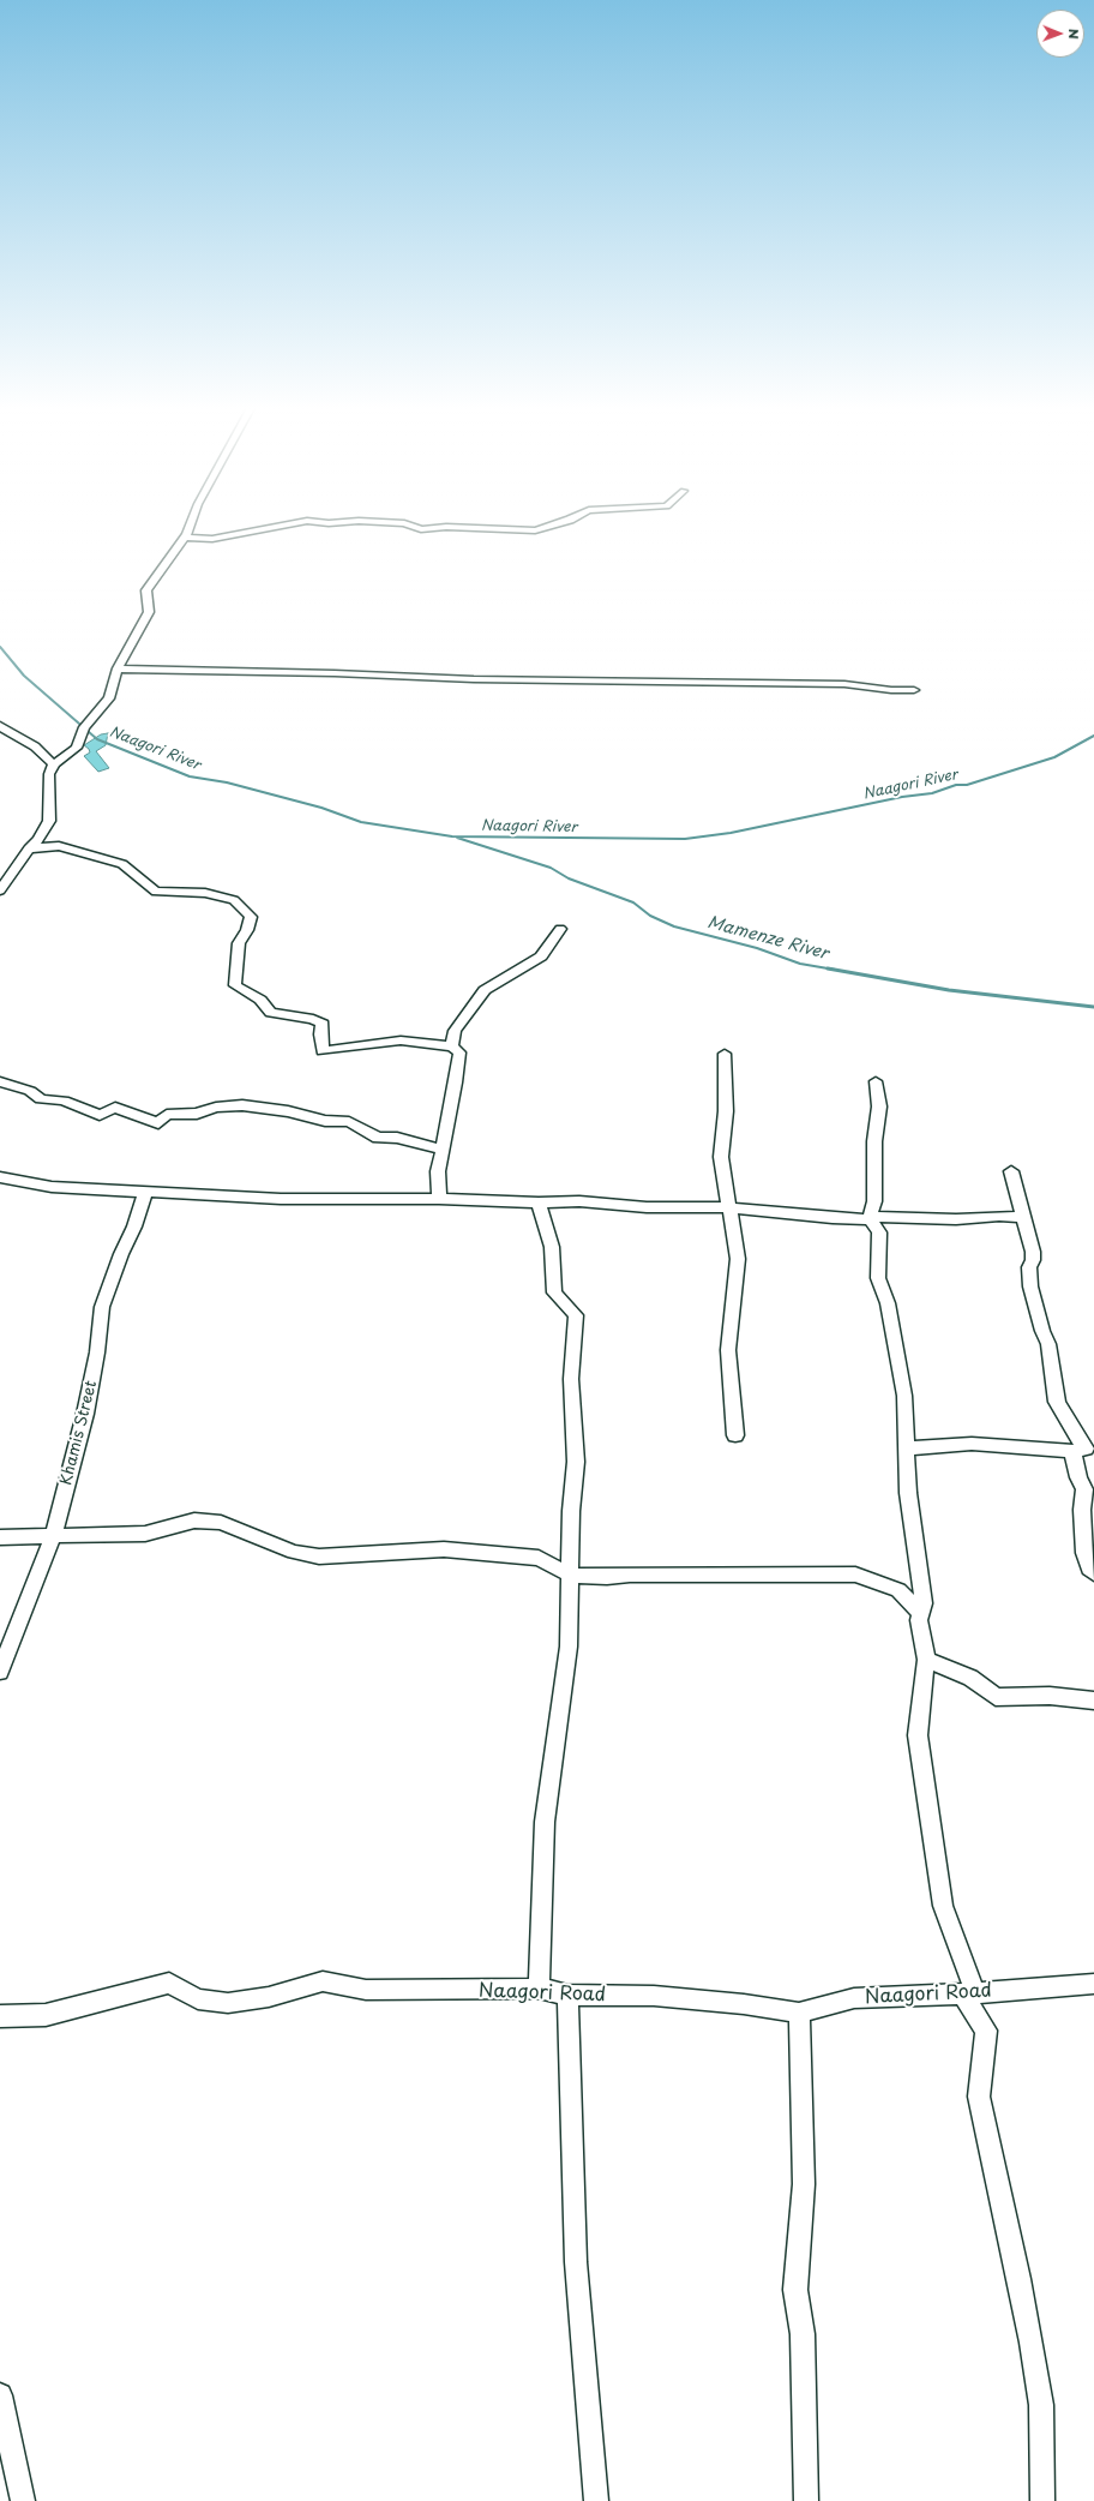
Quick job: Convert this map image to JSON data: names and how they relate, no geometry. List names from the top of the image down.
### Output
{
  "streets": {
    "street": ["Khamis Street", "Naagori Road"]
  },
  "water": ["Naagori River", "Mamenze River"],
  "north": "right"
}
